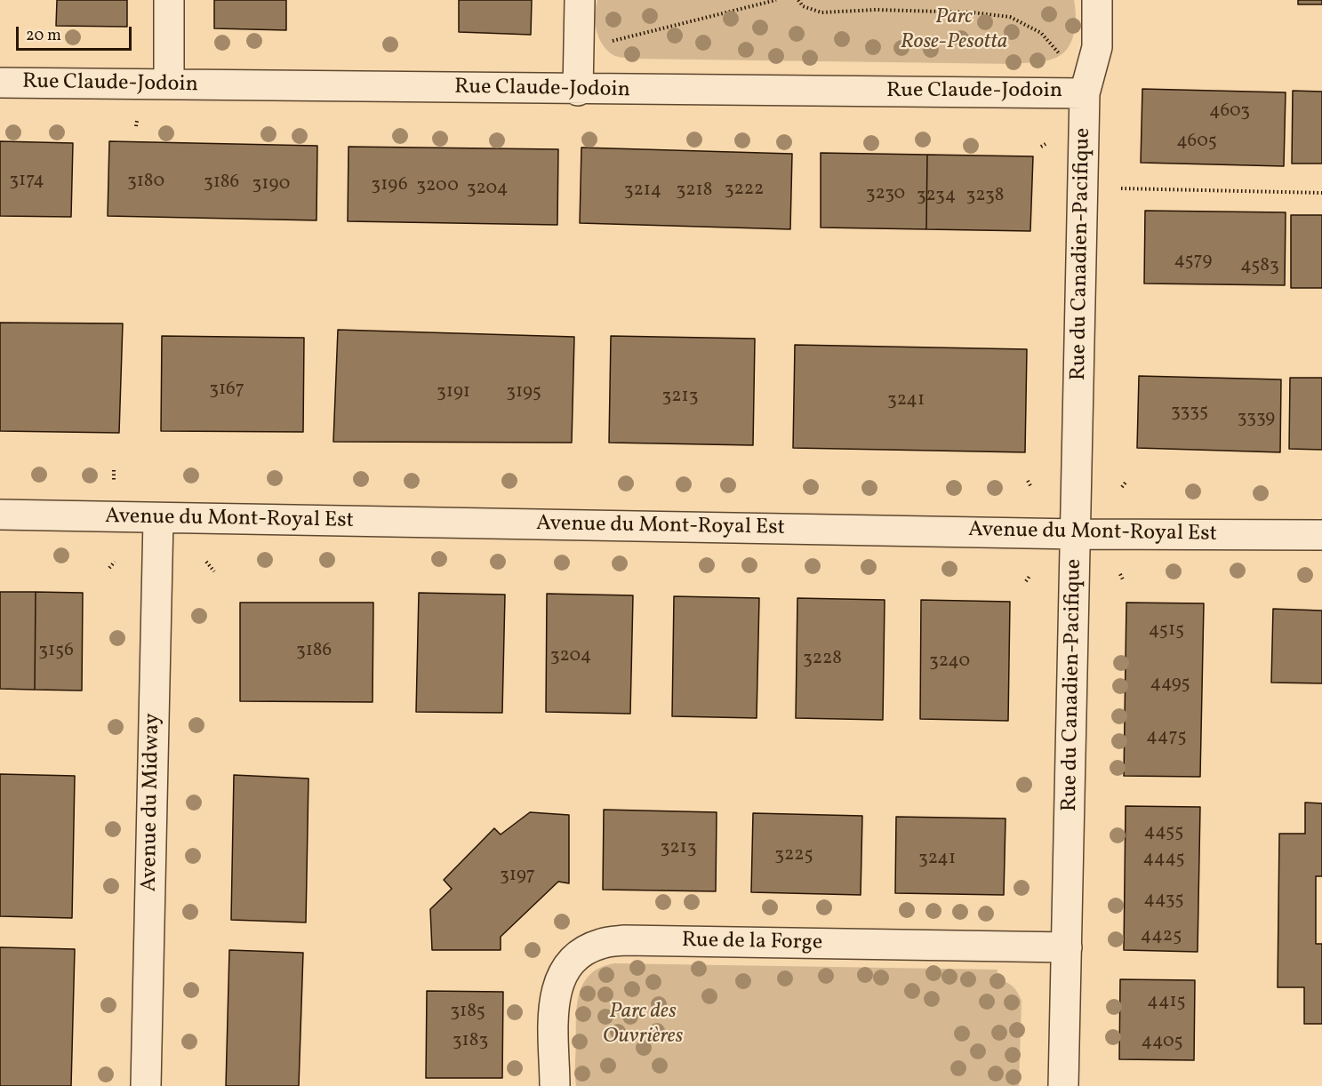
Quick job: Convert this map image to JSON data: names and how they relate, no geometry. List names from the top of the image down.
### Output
{
  "streets": {
    "street": [
      "Rue Claude-Jodoin",
      "Rue du Canadien-Pacifique",
      "Avenue du Mont-Royal Est",
      "Avenue du Midway",
      "Rue de la Forge"
    ]
  },
  "crossings": [
    ["Rue Claude-Jodoin", "Rue du Canadien-Pacifique"],
    ["Rue du Canadien-Pacifique", "Avenue du Mont-Royal Est"],
    ["Rue du Canadien-Pacifique", "Rue de la Forge"],
    ["Avenue du Mont-Royal Est", "Avenue du Midway"]
  ],
  "parks": ["Parc Rose-Pesotta", "Parc des Ouvrières"],
  "house_numbers": [
    "4603",
    "4605",
    "3174",
    "3180",
    "3186",
    "3190",
    "3196",
    "3200",
    "3204",
    "3222",
    "3214",
    "3218",
    "3230",
    "3234",
    "3238",
    "4579",
    "4583",
    "3167",
    "3191",
    "3195",
    "3213",
    "3241",
    "3335",
    "3339",
    "4515",
    "3156",
    "3186",
    "3204",
    "3228",
    "3240",
    "4495",
    "4475",
    "4455",
    "3213",
    "3225",
    "3241",
    "4445",
    "3197",
    "4435",
    "4425",
    "4415",
    "3185",
    "3183",
    "4405"
  ],
  "scale_bar": "20 m"
}
